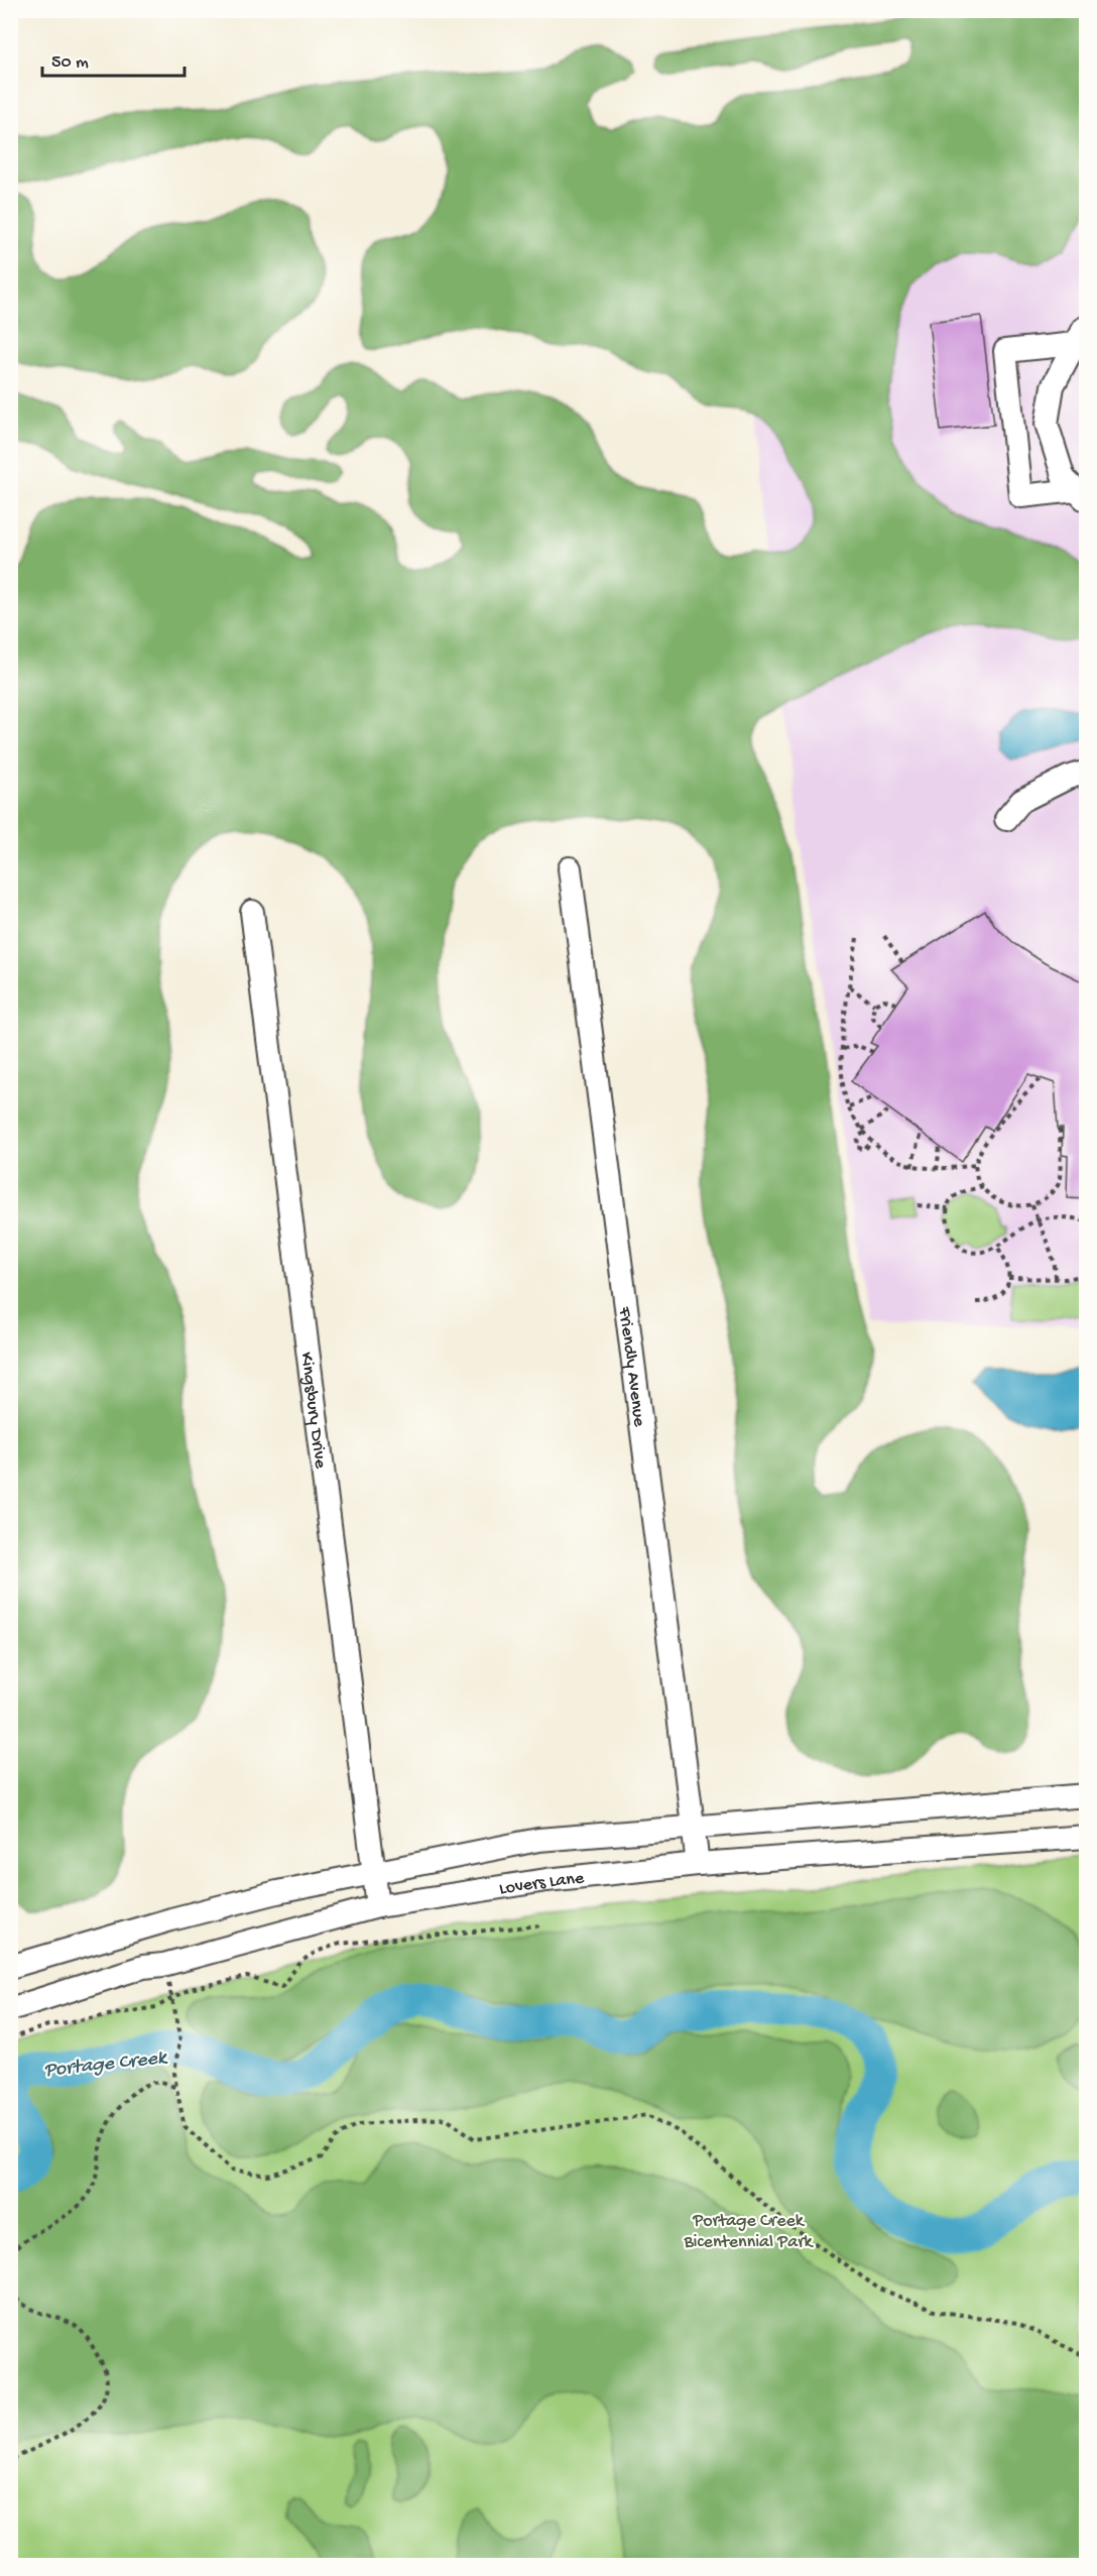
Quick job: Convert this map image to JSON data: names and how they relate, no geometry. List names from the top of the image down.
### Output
{
  "streets": {
    "street": ["Friendly Avenue", "Kingsbury Drive", "Lovers Lane"]
  },
  "crossings": [
    ["Friendly Avenue", "Lovers Lane"],
    ["Kingsbury Drive", "Lovers Lane"]
  ],
  "water": ["Portage Creek"],
  "parks": ["Portage Creek Bicentennial Park"],
  "scale_bar": "50 m"
}
